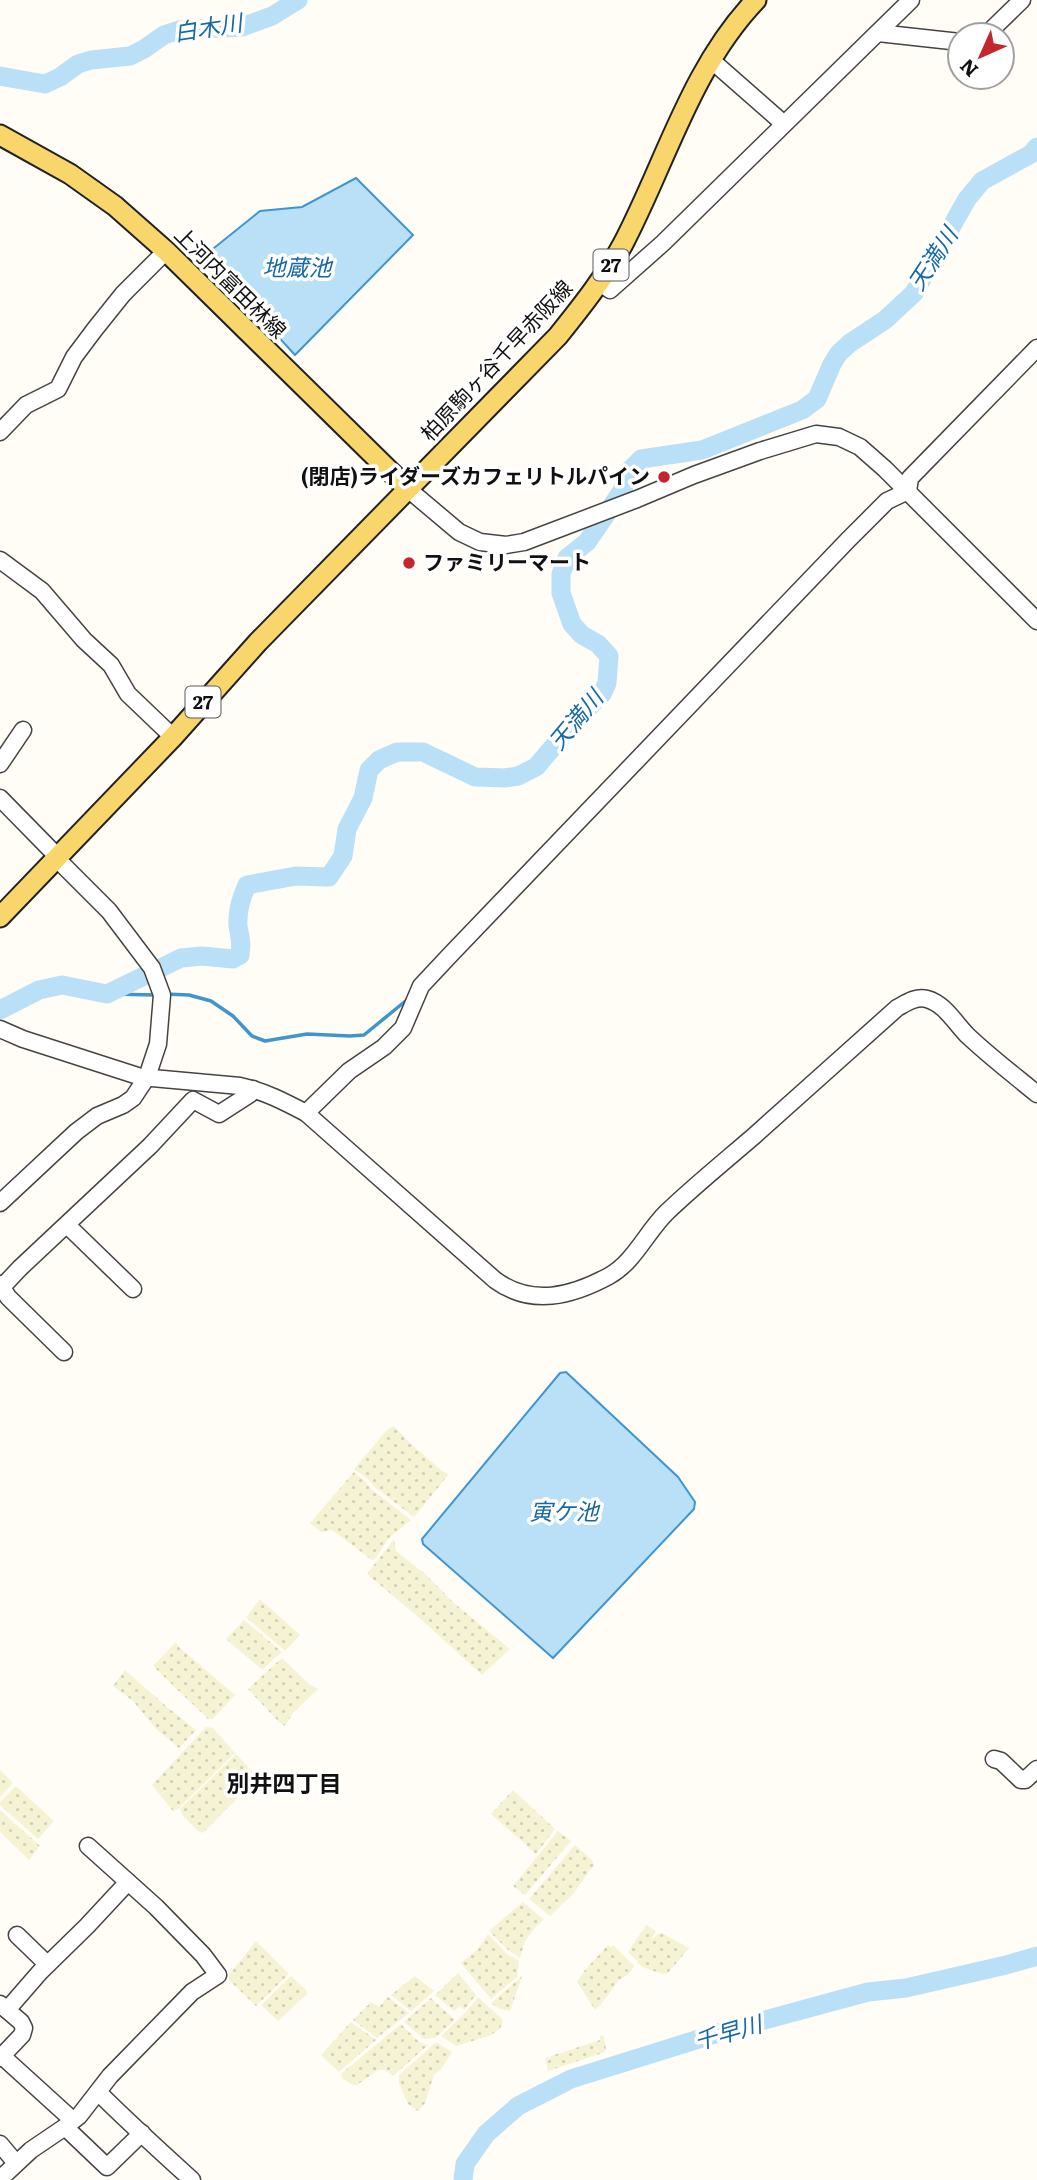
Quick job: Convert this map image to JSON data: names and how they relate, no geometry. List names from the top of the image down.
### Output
{
  "streets": {
    "main road": ["27", "上河内富田林線", "柏原駒ヶ谷千早赤阪線"]
  },
  "crossings": [
    ["上河内富田林線", "柏原駒ヶ谷千早赤阪線"]
  ],
  "districts": ["別井四丁目"],
  "water": [
    "白木川",
    "天満川",
    "地蔵池",
    "寅ケ池",
    "千早川"
  ],
  "places": ["(閉店)ライダーズカフェリトルパイン", "ファミリーマート"],
  "north": "bottom left"
}
